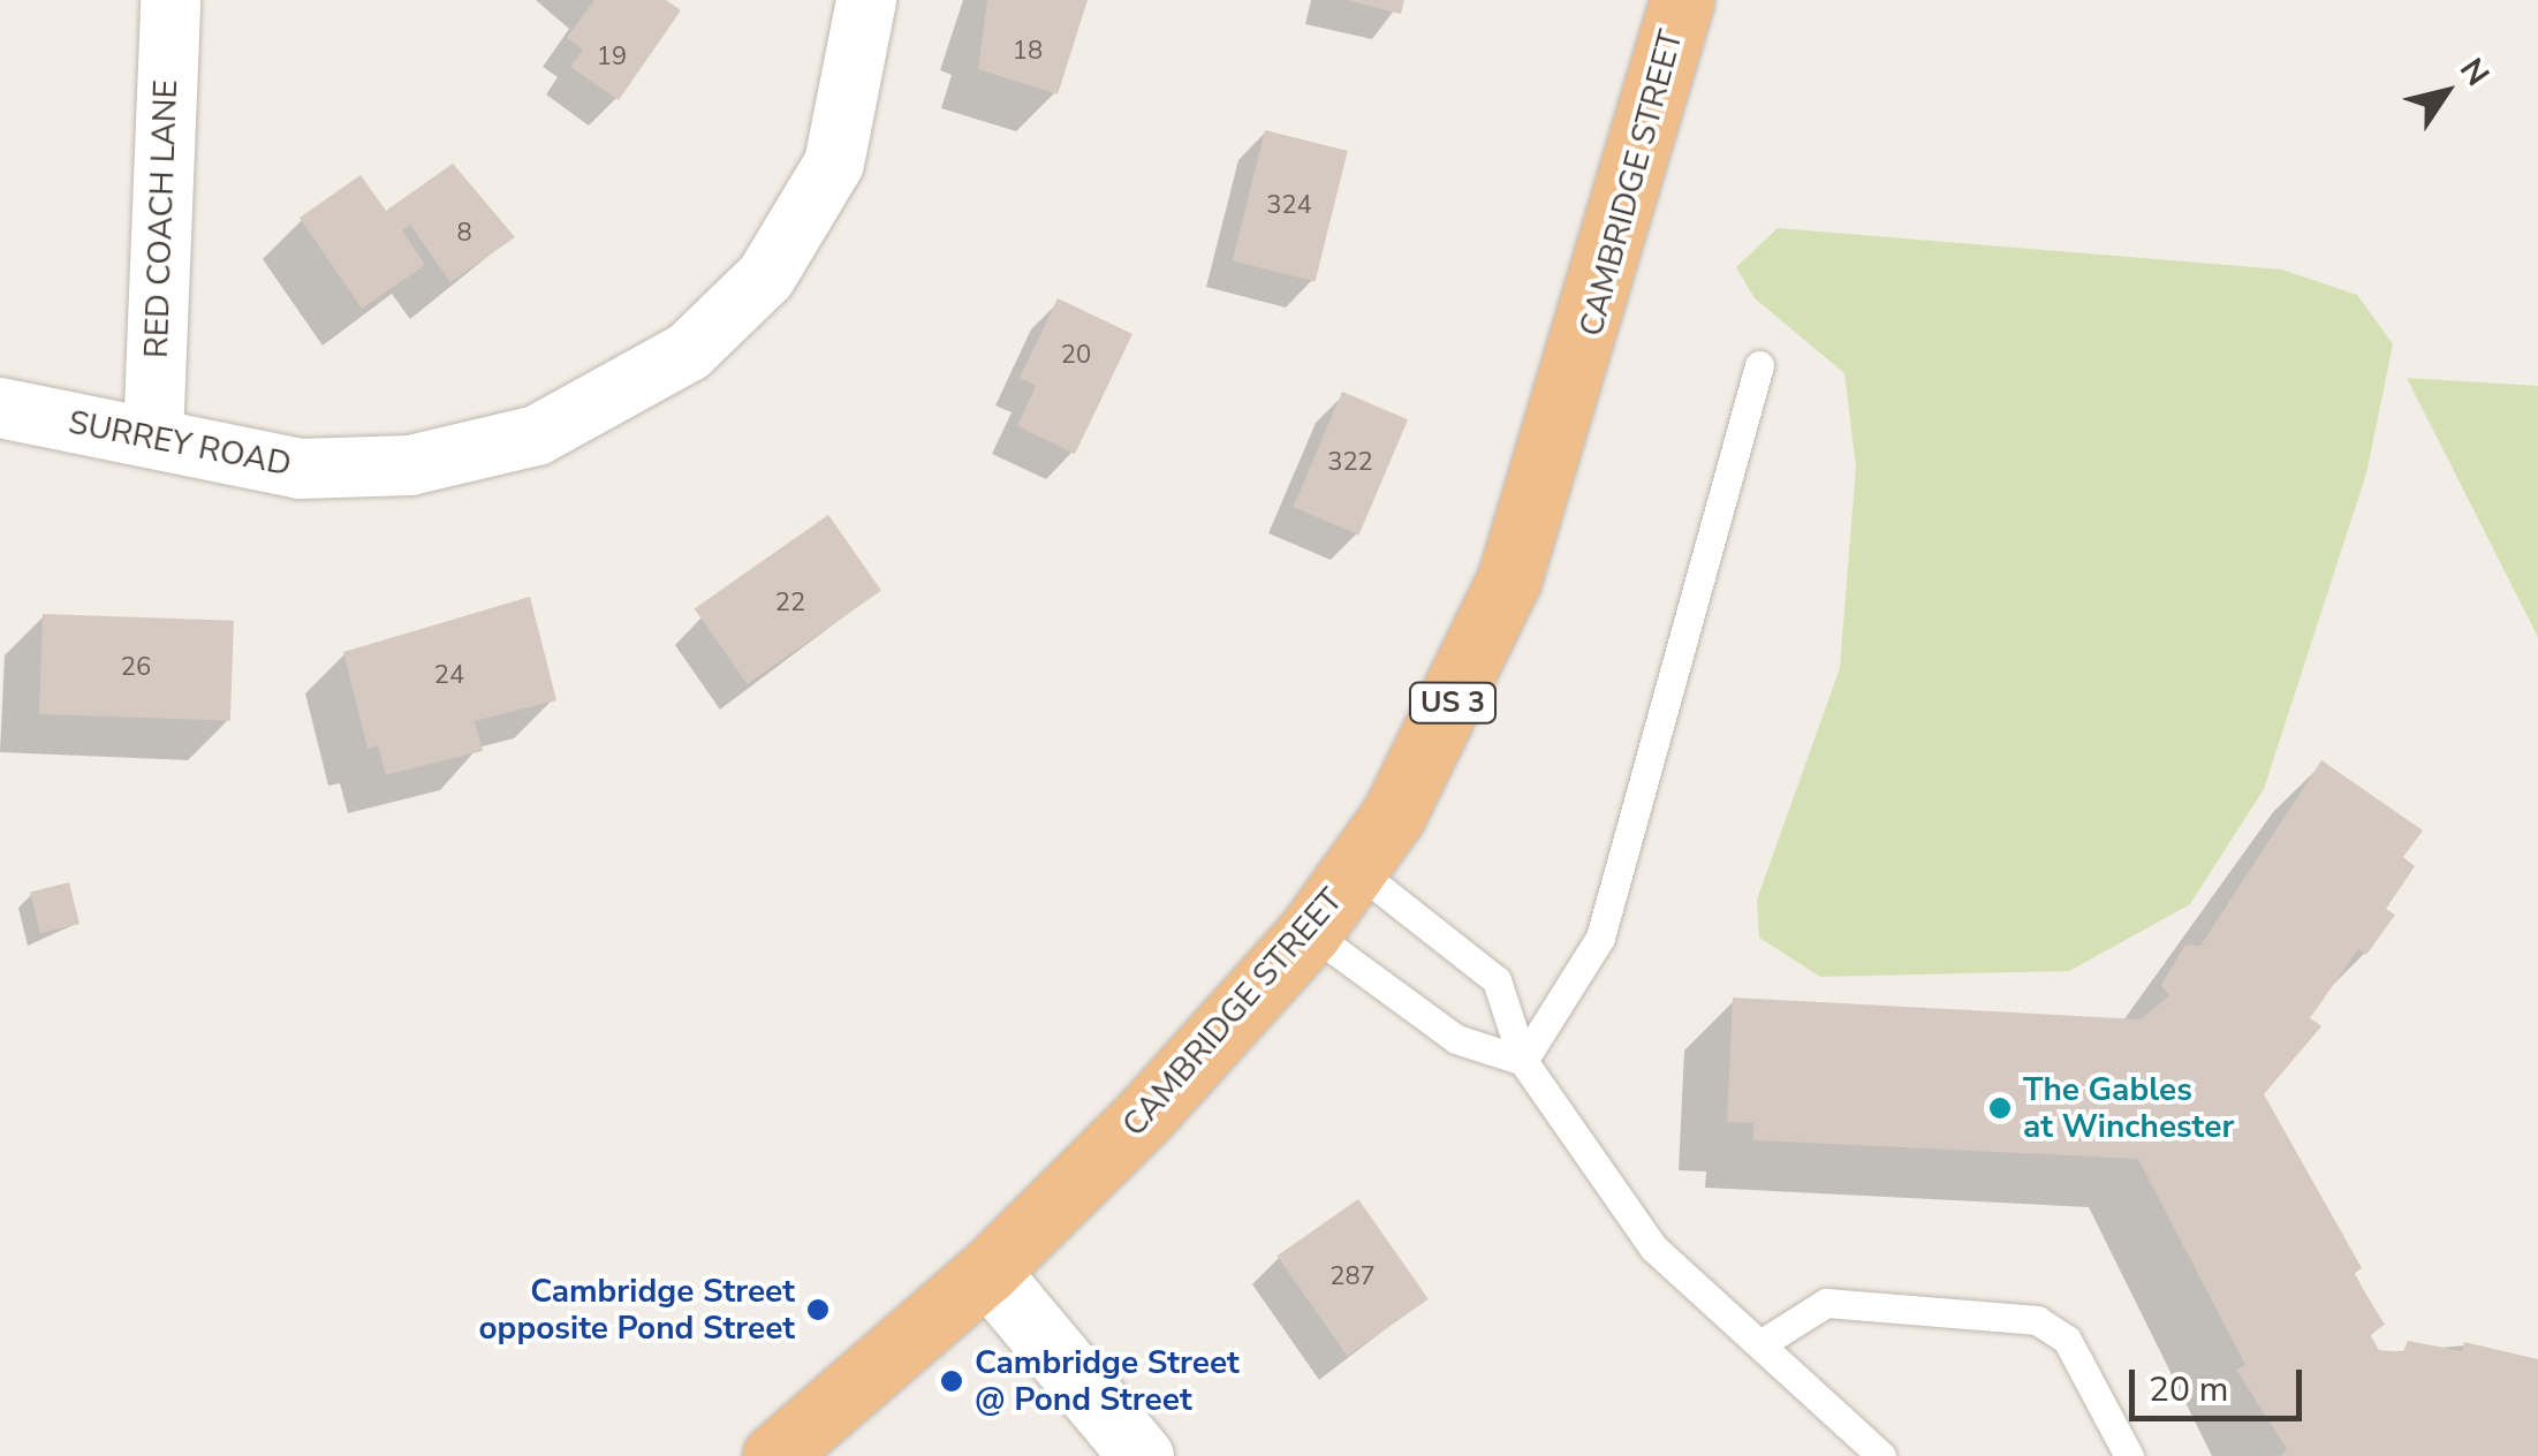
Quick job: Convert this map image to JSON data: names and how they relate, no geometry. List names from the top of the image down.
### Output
{
  "streets": {
    "highway": ["CAMBRIDGE STREET", "US 3"],
    "street": ["RED COACH LANE", "SURREY ROAD"]
  },
  "crossings": [
    ["RED COACH LANE", "SURREY ROAD"]
  ],
  "places": ["The Gables at Winchester", "Cambridge Street opposite Pond Street", "Cambridge Street @ Pond Street"],
  "house_numbers": [
    "18",
    "19",
    "324",
    "8",
    "20",
    "322",
    "22",
    "26",
    "24",
    "287"
  ],
  "scale_bar": "20 m",
  "north": "top right"
}
